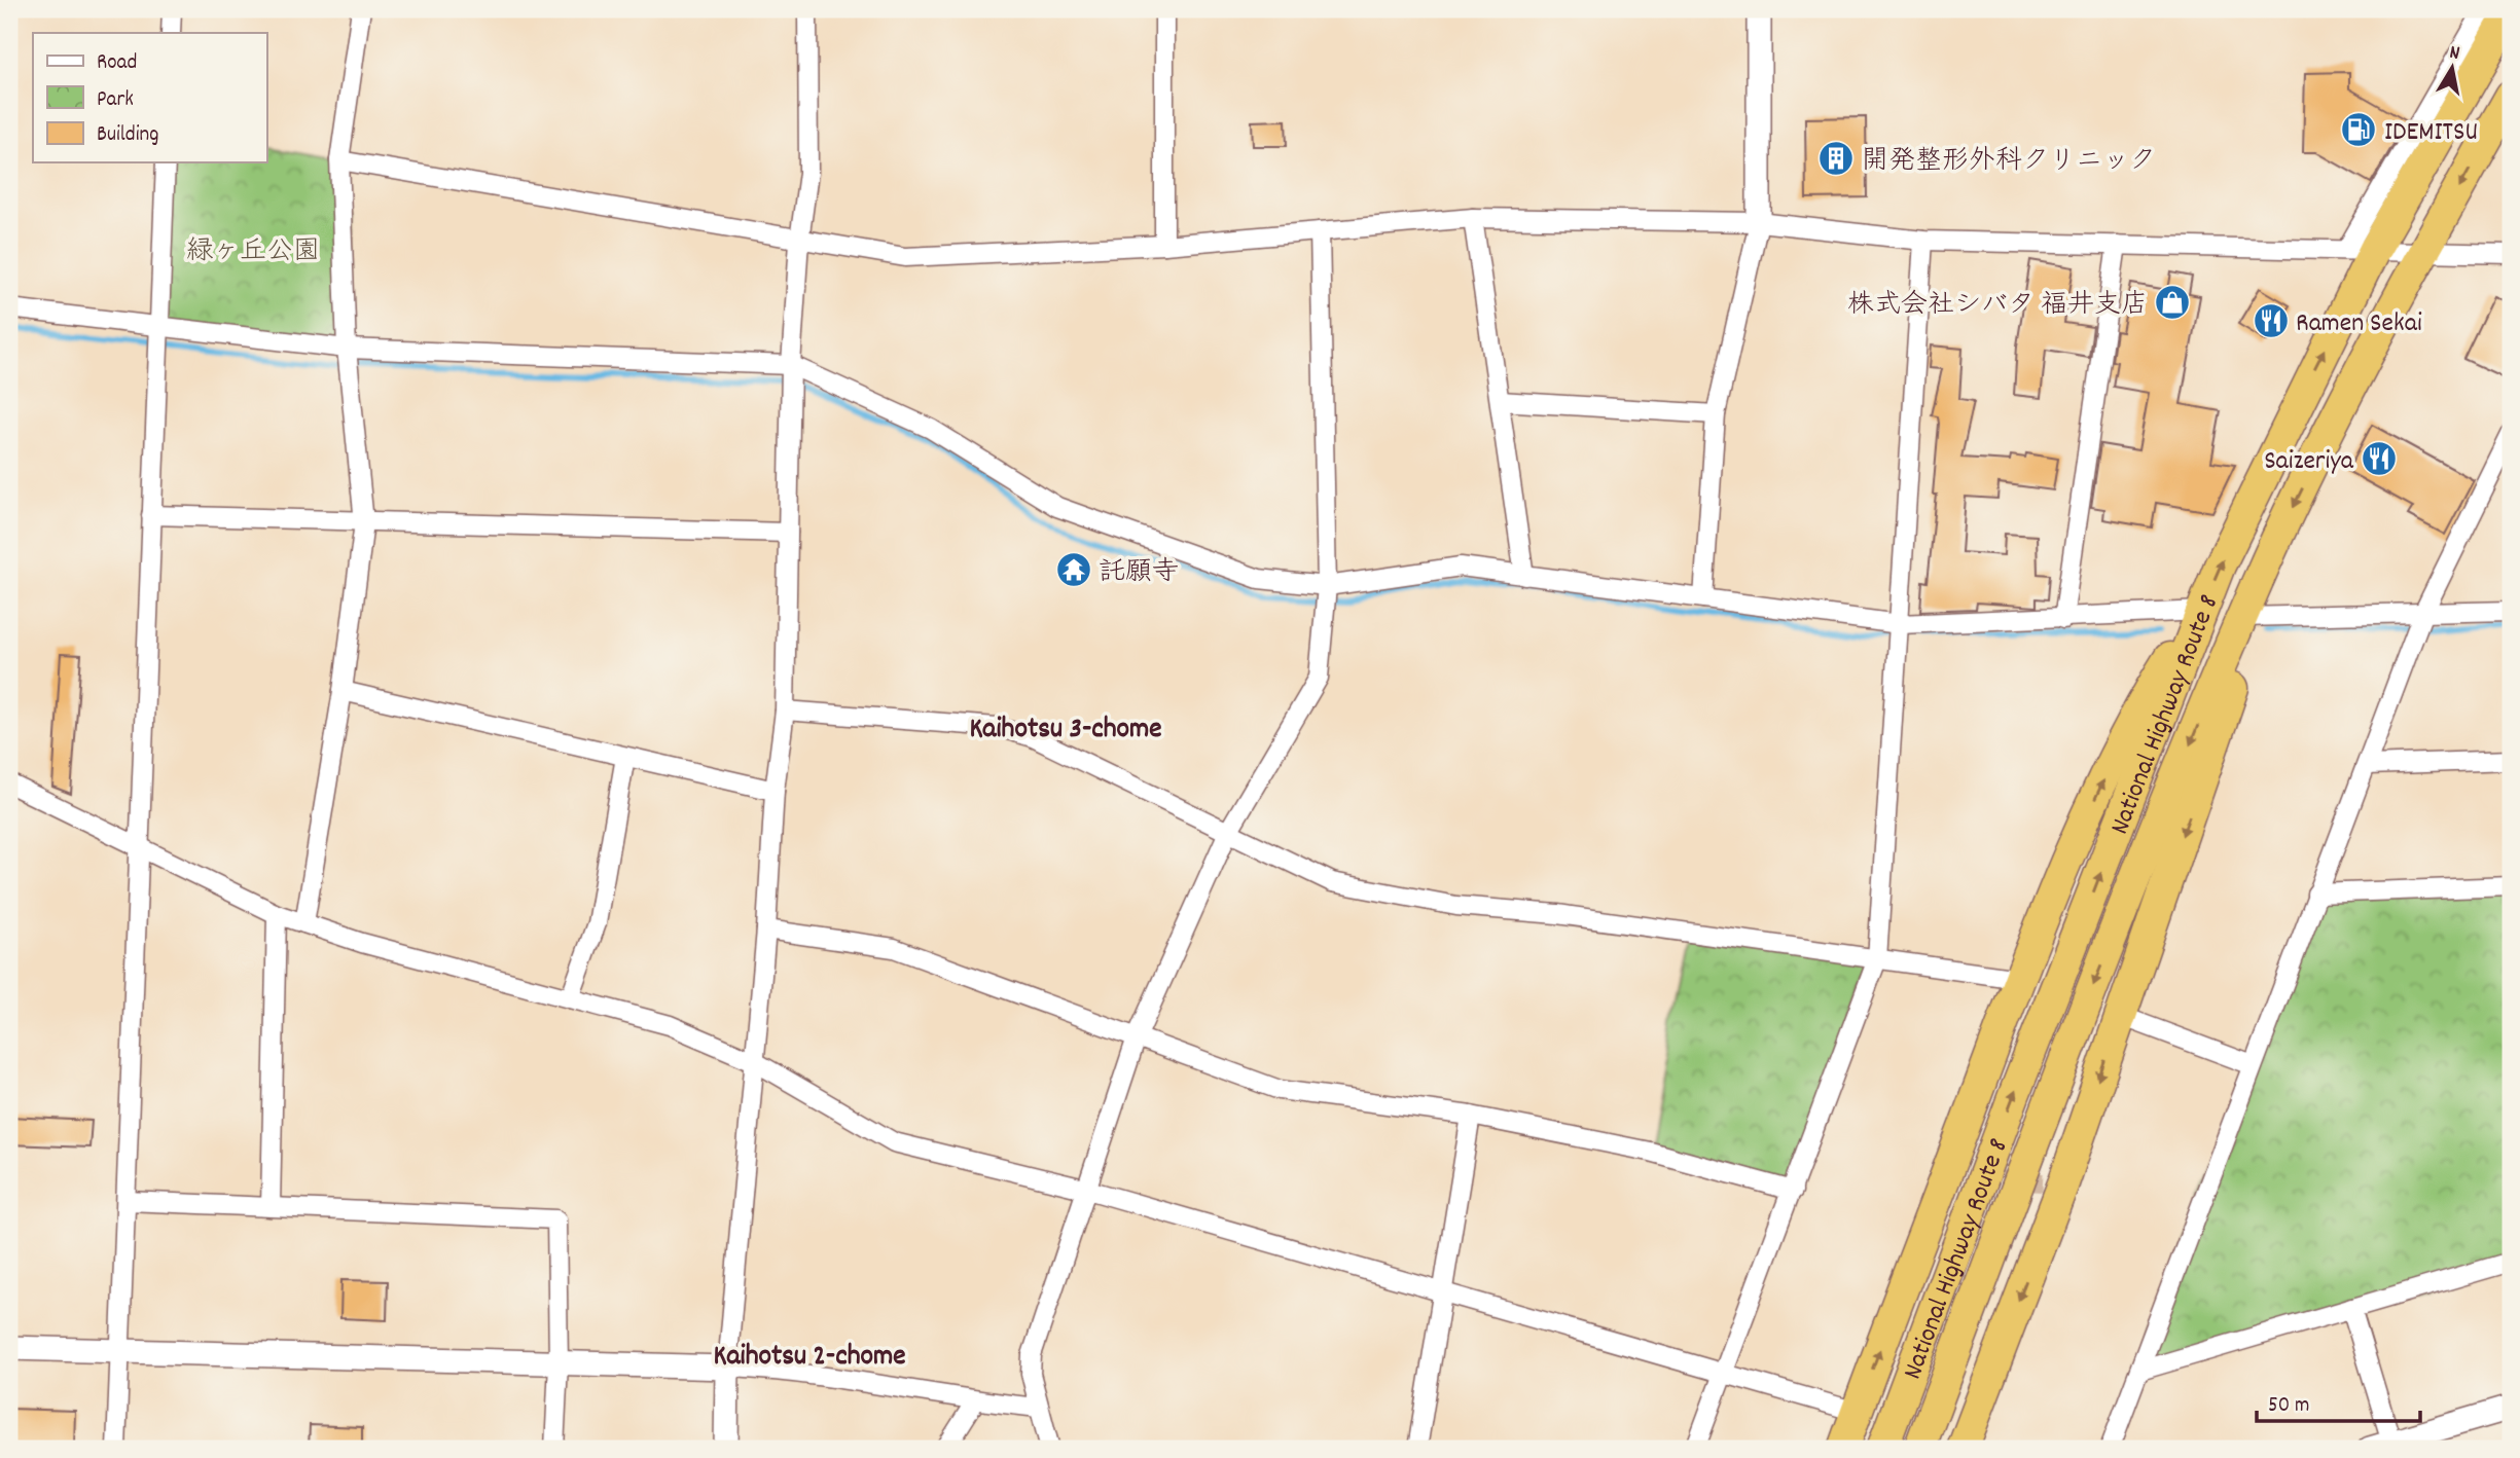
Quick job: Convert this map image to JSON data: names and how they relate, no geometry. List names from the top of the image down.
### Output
{
  "streets": {
    "highway": ["National Highway Route 8"]
  },
  "districts": ["Kaihotsu 3-chome", "Kaihotsu 2-chome"],
  "parks": ["緑ヶ丘公園"],
  "places": {
    "fuel station": ["IDEMITSU"],
    "building": ["開発整形外科クリニック"],
    "shop": ["株式会社シバタ 福井支店"],
    "restaurant": ["Ramen Sekai", "Saizeriya"],
    "temple": ["託願寺"]
  },
  "legend": ["Road", "Park", "Building"],
  "scale_bar": "50 m",
  "north": "top"
}
